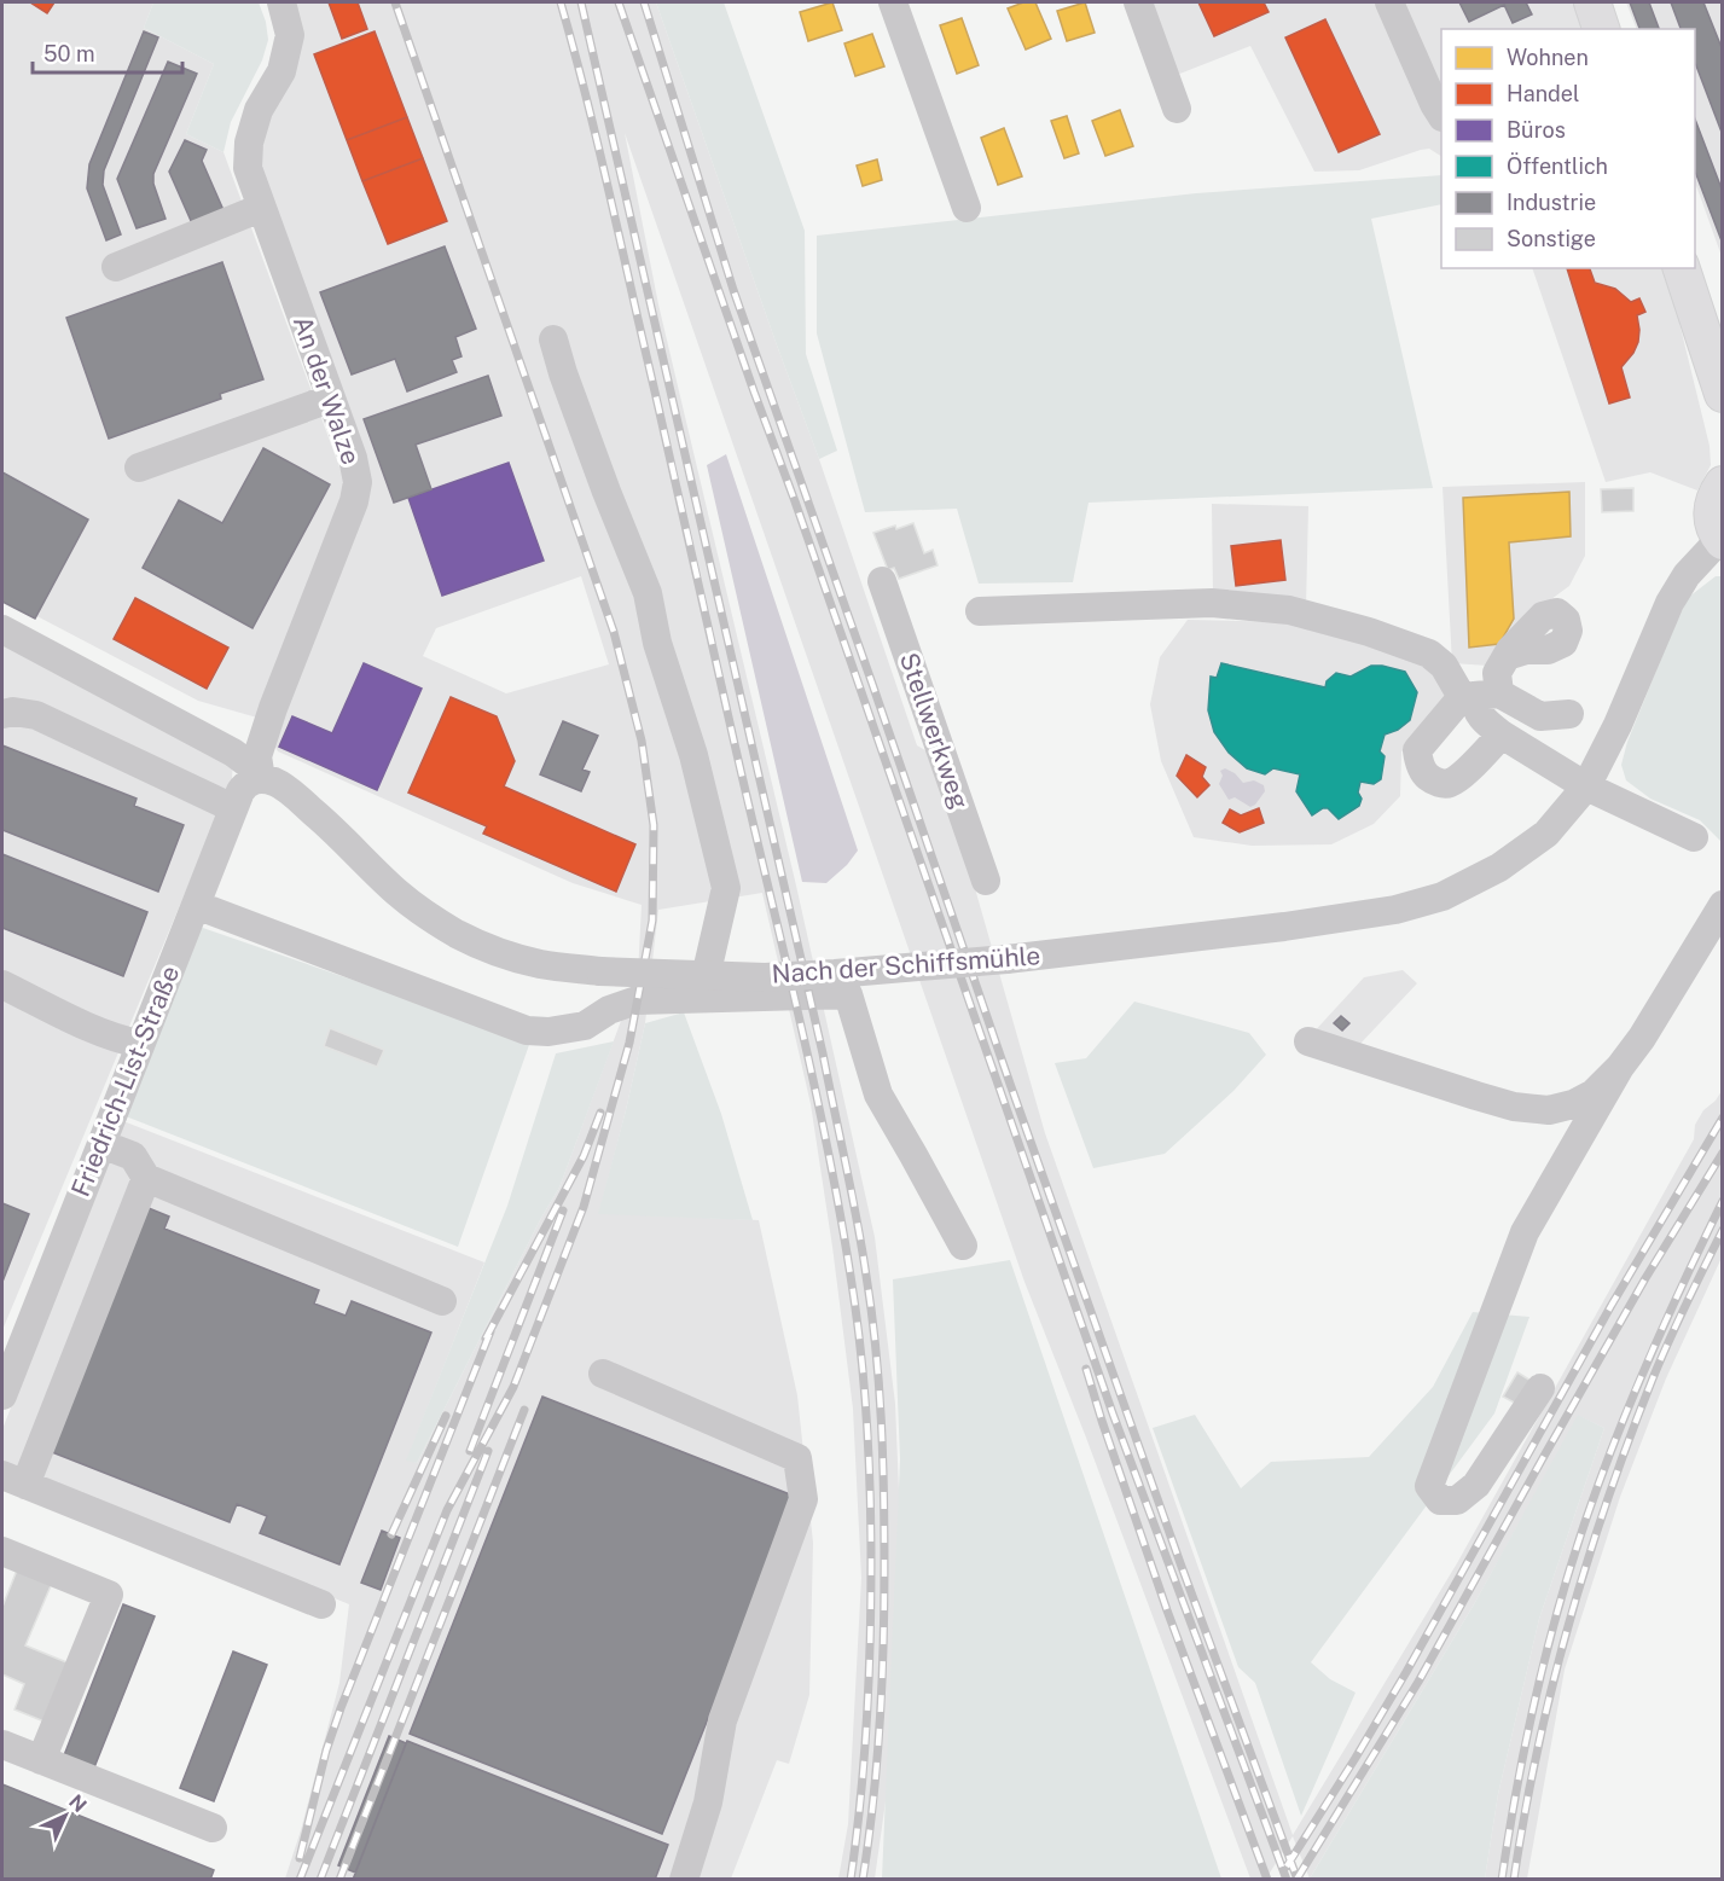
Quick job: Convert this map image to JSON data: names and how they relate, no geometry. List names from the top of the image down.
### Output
{
  "streets": {
    "street": [
      "An der Walze",
      "Stellwerkweg",
      "Nach der Schiffsmühle",
      "Friedrich-List-Straße"
    ]
  },
  "crossings": [
    ["An der Walze", "Nach der Schiffsmühle"],
    ["An der Walze", "Friedrich-List-Straße"],
    ["Nach der Schiffsmühle", "Friedrich-List-Straße"]
  ],
  "legend": [
    "Wohnen",
    "Handel",
    "Büros",
    "Öffentlich",
    "Industrie",
    "Sonstige"
  ],
  "scale_bar": "50 m",
  "north": "top right"
}
